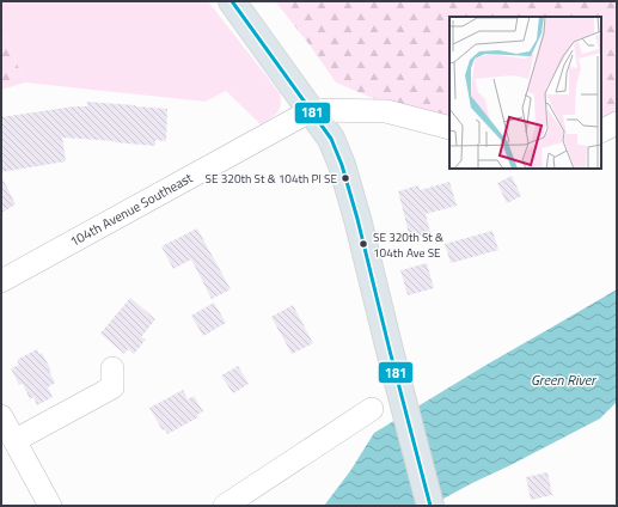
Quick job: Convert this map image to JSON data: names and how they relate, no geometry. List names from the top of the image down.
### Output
{
  "streets": {
    "street": ["104th Avenue Southeast"]
  },
  "water": ["Green River"],
  "places": ["SE 320th St & 104th Pl SE", "SE 320th St & 104th Ave SE"],
  "lines": ["transit line 181"]
}
